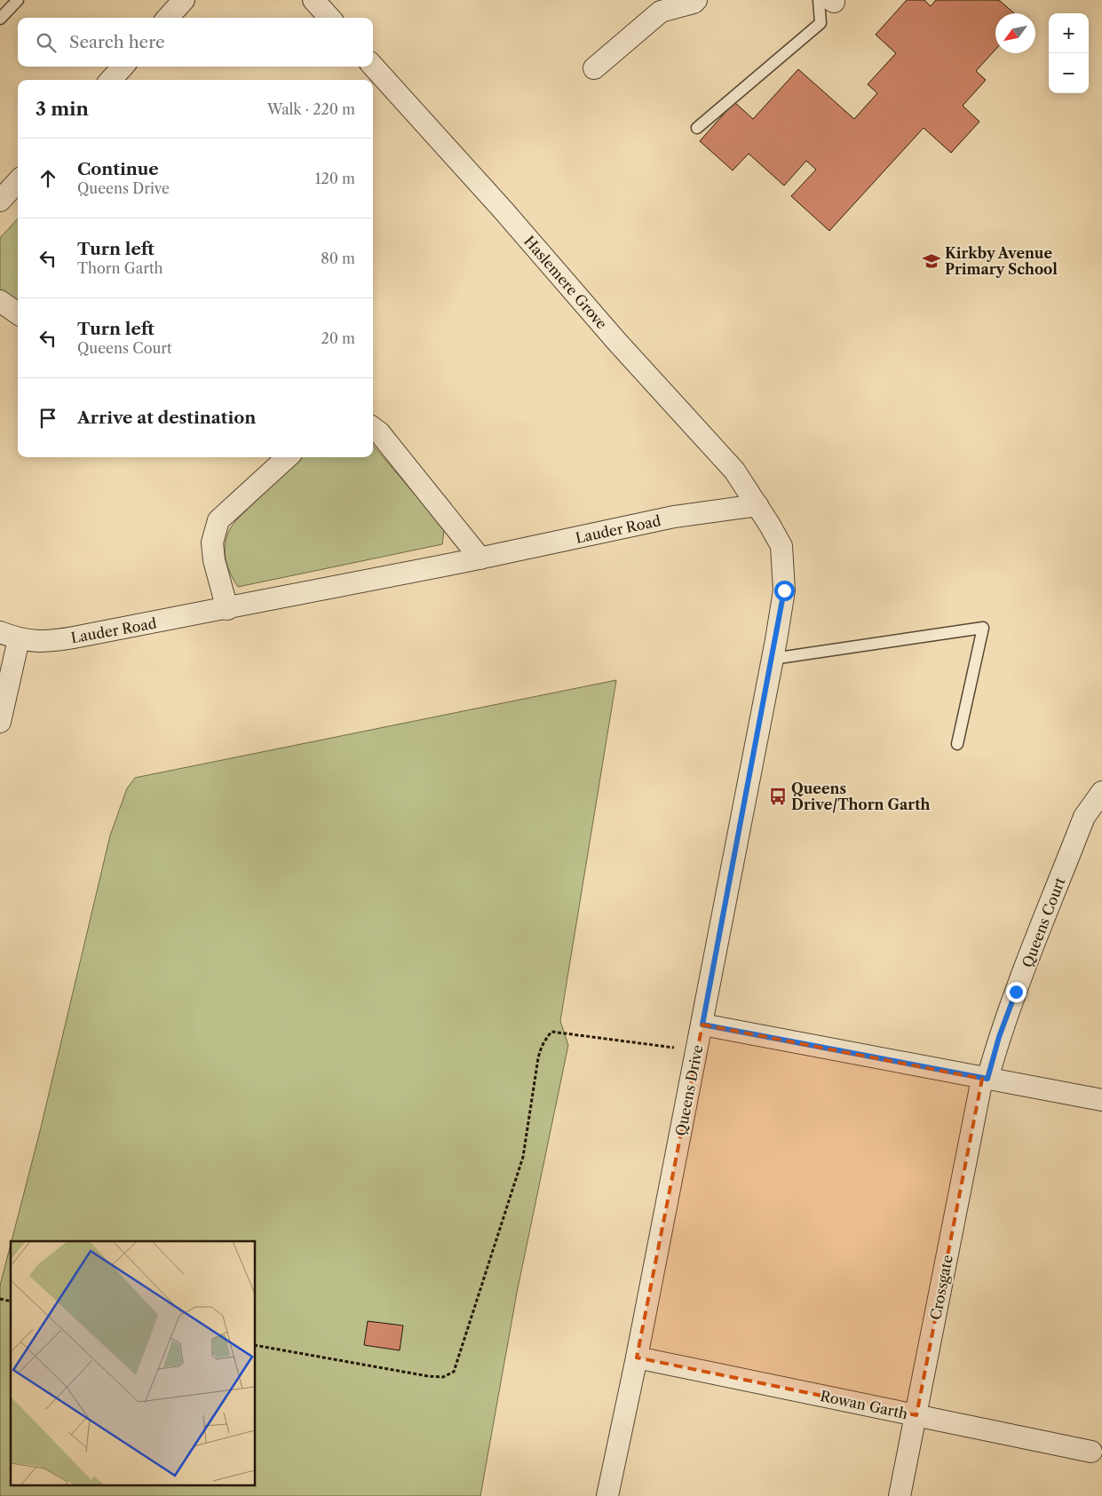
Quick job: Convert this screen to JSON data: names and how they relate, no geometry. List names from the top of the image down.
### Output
{
  "streets": {
    "street": [
      "Haslemere Grove",
      "Lauder Road",
      "Queens Court",
      "Queens Drive",
      "Crossgate",
      "Rowan Garth"
    ]
  },
  "crossings": [
    ["Haslemere Grove", "Lauder Road"],
    ["Haslemere Grove", "Queens Drive"],
    ["Lauder Road", "Queens Drive"],
    ["Queens Court", "Crossgate"],
    ["Queens Drive", "Rowan Garth"],
    ["Crossgate", "Rowan Garth"]
  ],
  "places": {
    "school or university": ["Kirkby Avenue Primary School"],
    "bus stop": ["Queens Drive/Thorn Garth"]
  },
  "north": "bottom left",
  "page": {
    "map_buttons": ["+", "−"],
    "search": "Search here",
    "heading": ["3 min", "Walk · 220 m"],
    "list": [
      ["Continue", "Queens Drive", "120 m"],
      ["Turn left", "Thorn Garth", "80 m"],
      ["Turn left", "Queens Court", "20 m"],
      "Arrive at destination"
    ]
  }
}
